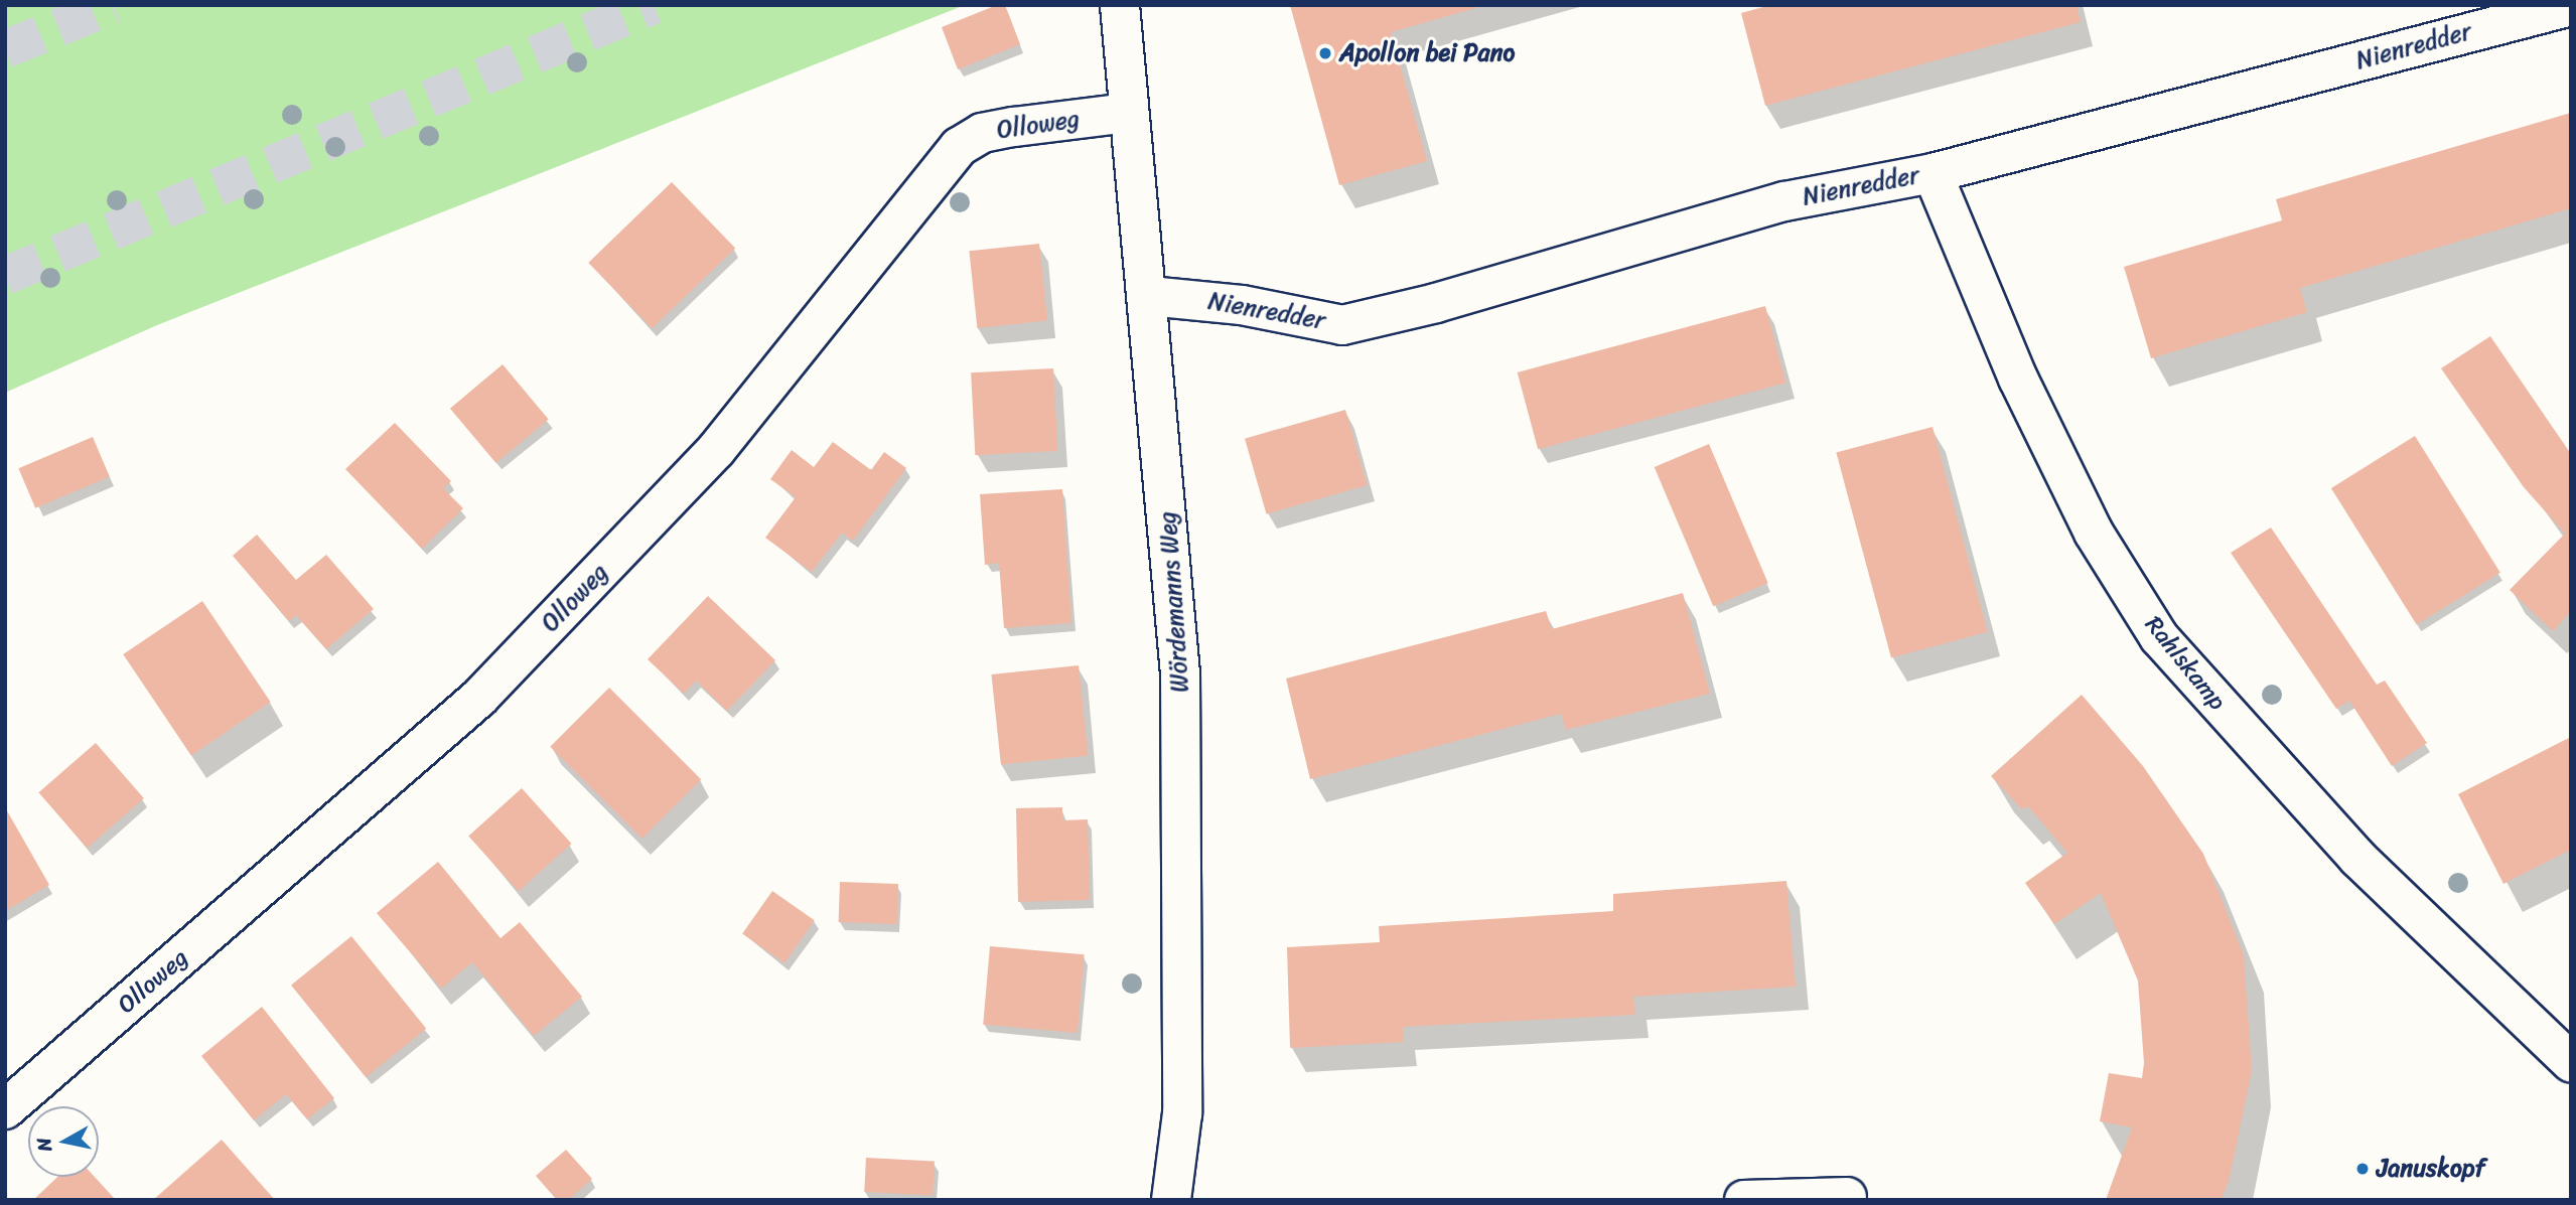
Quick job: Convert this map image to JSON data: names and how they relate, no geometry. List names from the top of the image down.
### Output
{
  "streets": {
    "street": [
      "Nienredder",
      "Olloweg",
      "Wördemanns Weg",
      "Rahlskamp"
    ]
  },
  "crossings": [
    ["Nienredder", "Wördemanns Weg"],
    ["Nienredder", "Rahlskamp"],
    ["Olloweg", "Wördemanns Weg"]
  ],
  "places": ["Apollon bei Pano", "Januskopf"],
  "north": "left"
}
